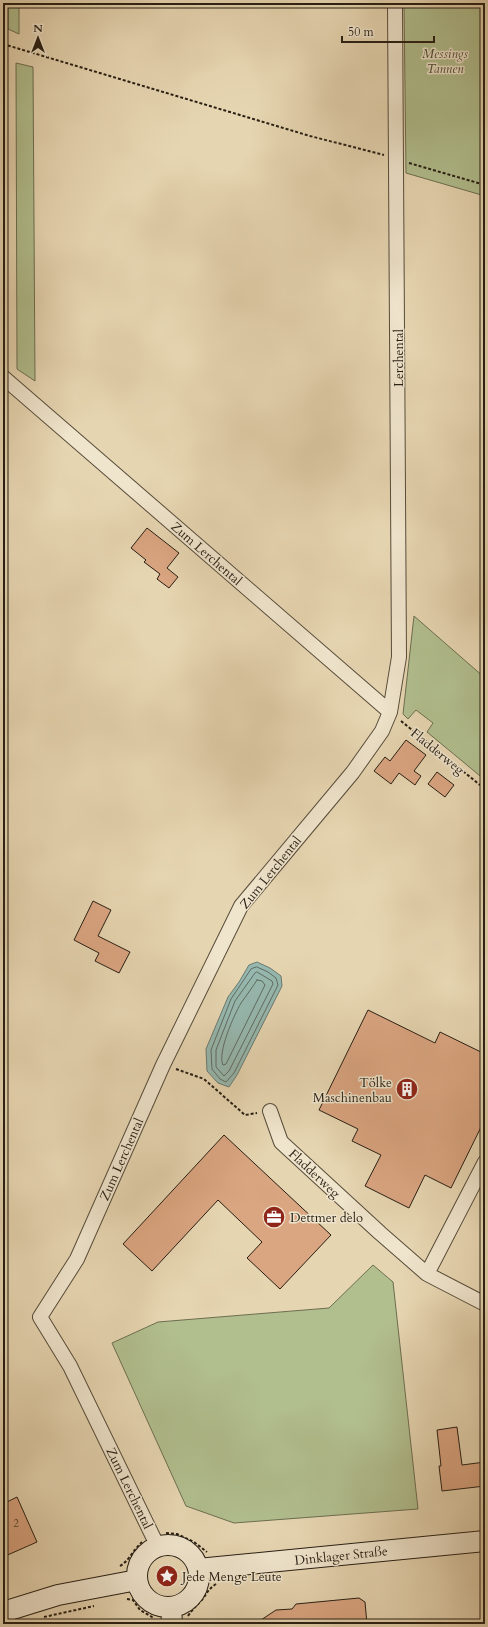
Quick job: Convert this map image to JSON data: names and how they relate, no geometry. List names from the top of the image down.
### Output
{
  "streets": {
    "main road": ["Dinklager Straße"],
    "street": ["Lerchental", "Zum Lerchental", "Fladderweg"]
  },
  "crossings": [
    ["Lerchental", "Zum Lerchental"],
    ["Lerchental", "Fladderweg"],
    ["Zum Lerchental", "Fladderweg"],
    ["Zum Lerchental", "Dinklager Straße"]
  ],
  "parks": ["Messings Tannen"],
  "places": {
    "building": ["Tölke Maschinenbau"],
    "office": ["Dettmer delo"],
    "place": ["Jede Menge Leute"]
  },
  "house_numbers": ["2"],
  "scale_bar": "50 m",
  "north": "top"
}
